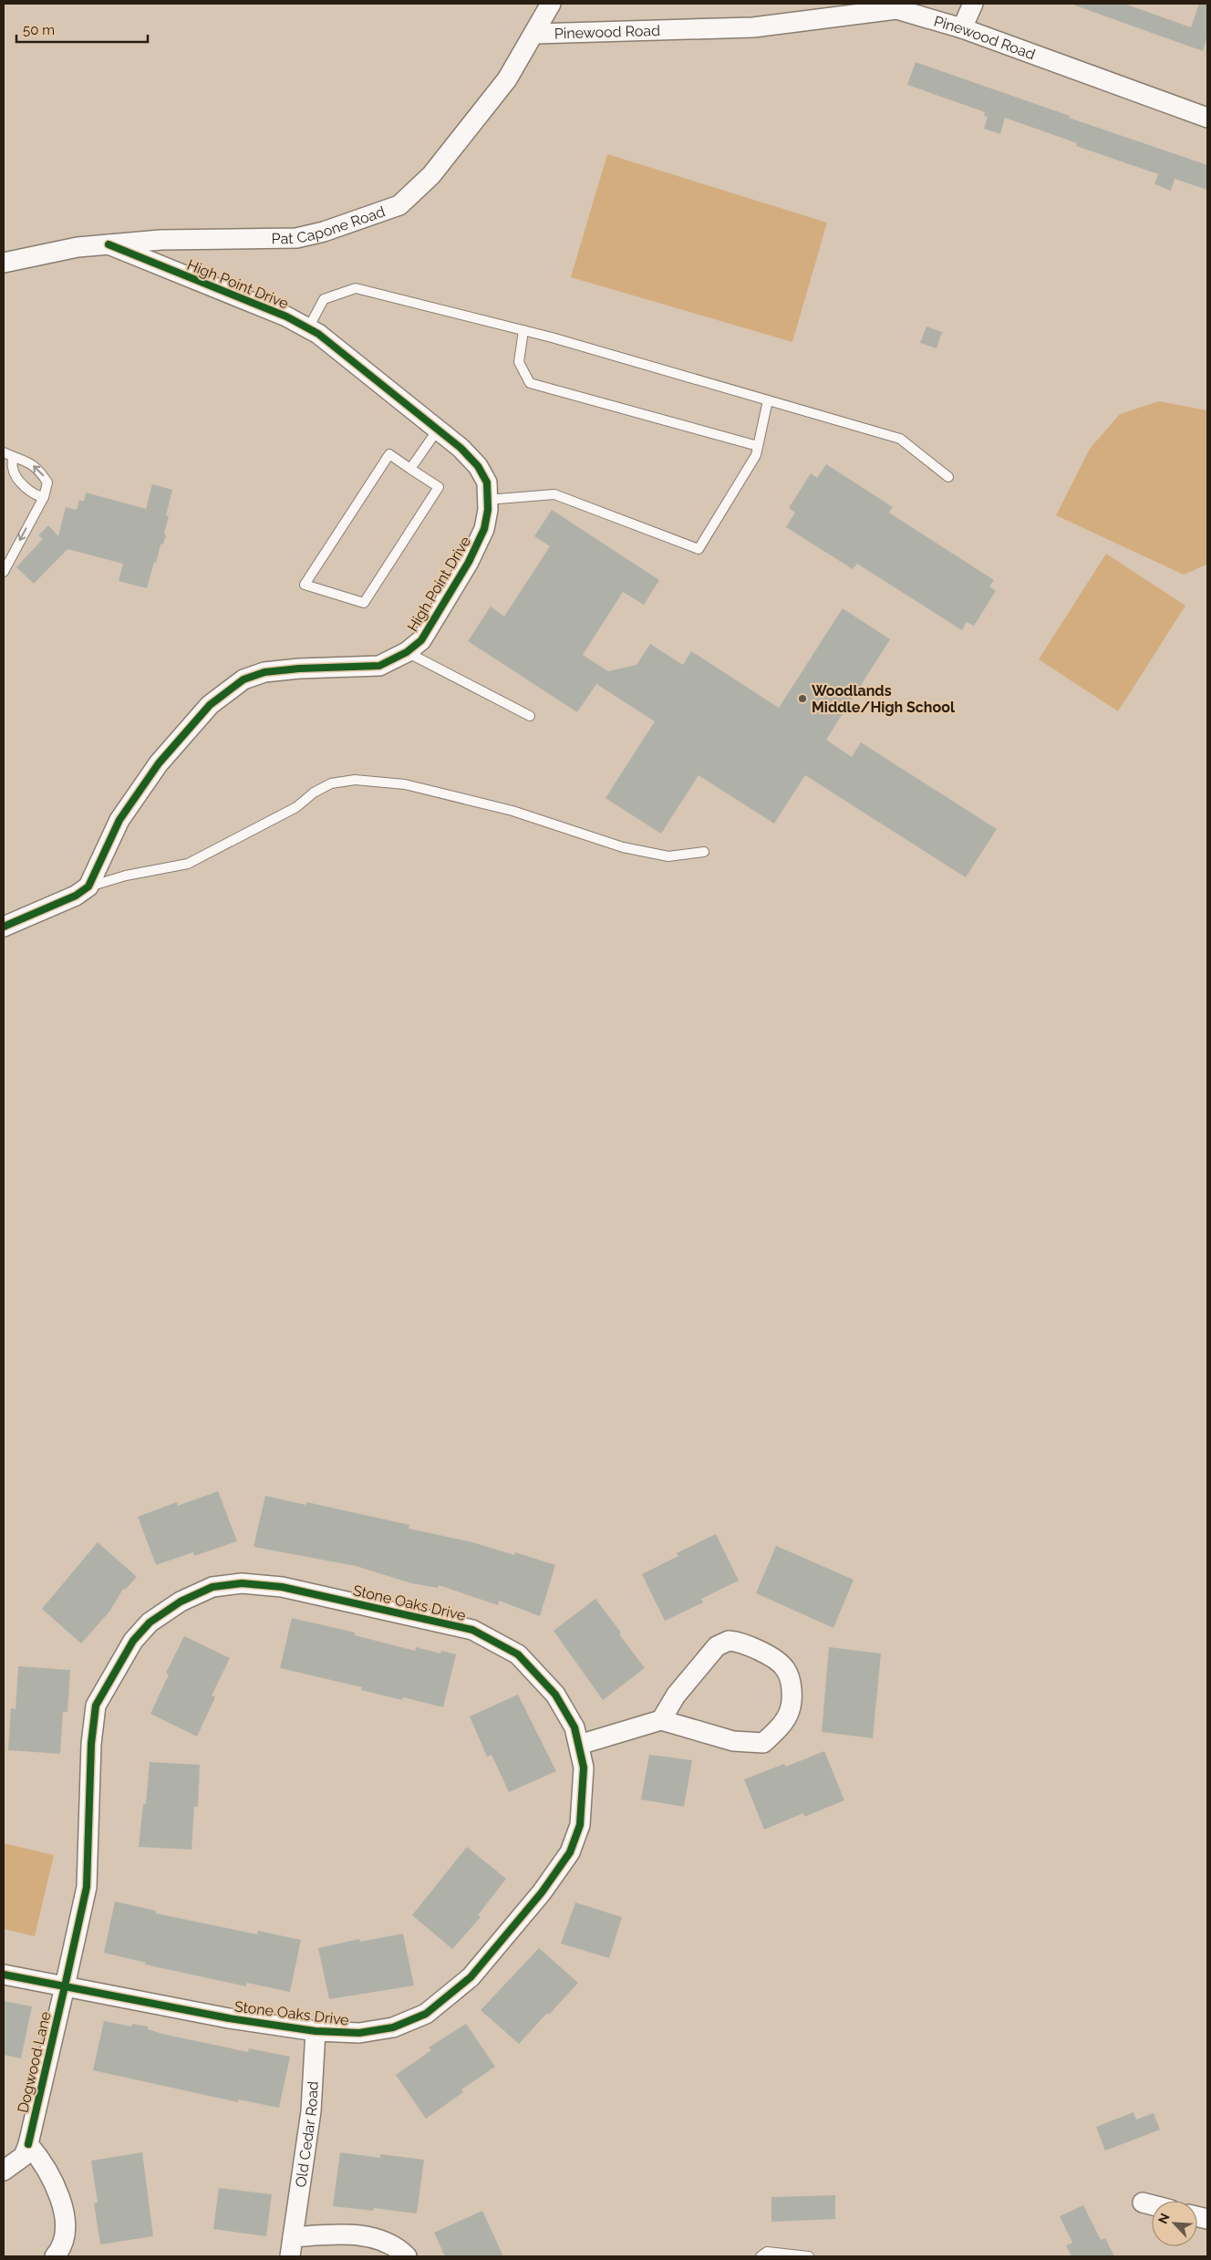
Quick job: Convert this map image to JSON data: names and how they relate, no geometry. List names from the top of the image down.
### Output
{
  "streets": {
    "street": [
      "Pinewood Road",
      "Pat Capone Road",
      "High Point Drive",
      "Stone Oaks Drive",
      "Dogwood Lane",
      "Old Cedar Road"
    ]
  },
  "crossings": [
    ["Pinewood Road", "Pat Capone Road"],
    ["Pat Capone Road", "High Point Drive"],
    ["Stone Oaks Drive", "Dogwood Lane"],
    ["Stone Oaks Drive", "Old Cedar Road"]
  ],
  "places": ["Woodlands Middle/High School"],
  "scale_bar": "50 m",
  "north": "top left"
}
